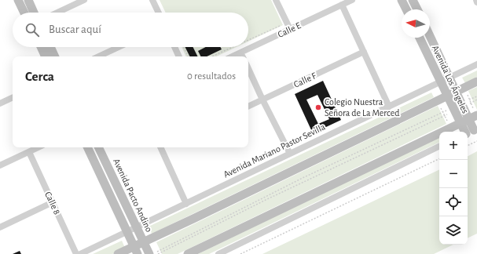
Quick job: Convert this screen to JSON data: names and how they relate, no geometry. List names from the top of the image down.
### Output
{
  "streets": {
    "main road": ["Avenida Los Ángeles", "Avenida Pacto Andino"],
    "street": [
      "Calle E",
      "Calle F",
      "Avenida Mariano Pastor Sevilla",
      "Calle 8"
    ]
  },
  "crossings": [
    ["Avenida Los Ángeles", "Avenida Mariano Pastor Sevilla"],
    ["Avenida Mariano Pastor Sevilla", "Avenida Pacto Andino"]
  ],
  "places": ["Colegio Nuestra Señora de La Merced"],
  "north": "left",
  "page": {
    "search": "Buscar aquí",
    "heading": ["Cerca", "0 resultados"],
    "map_buttons": ["+", "−"]
  }
}
